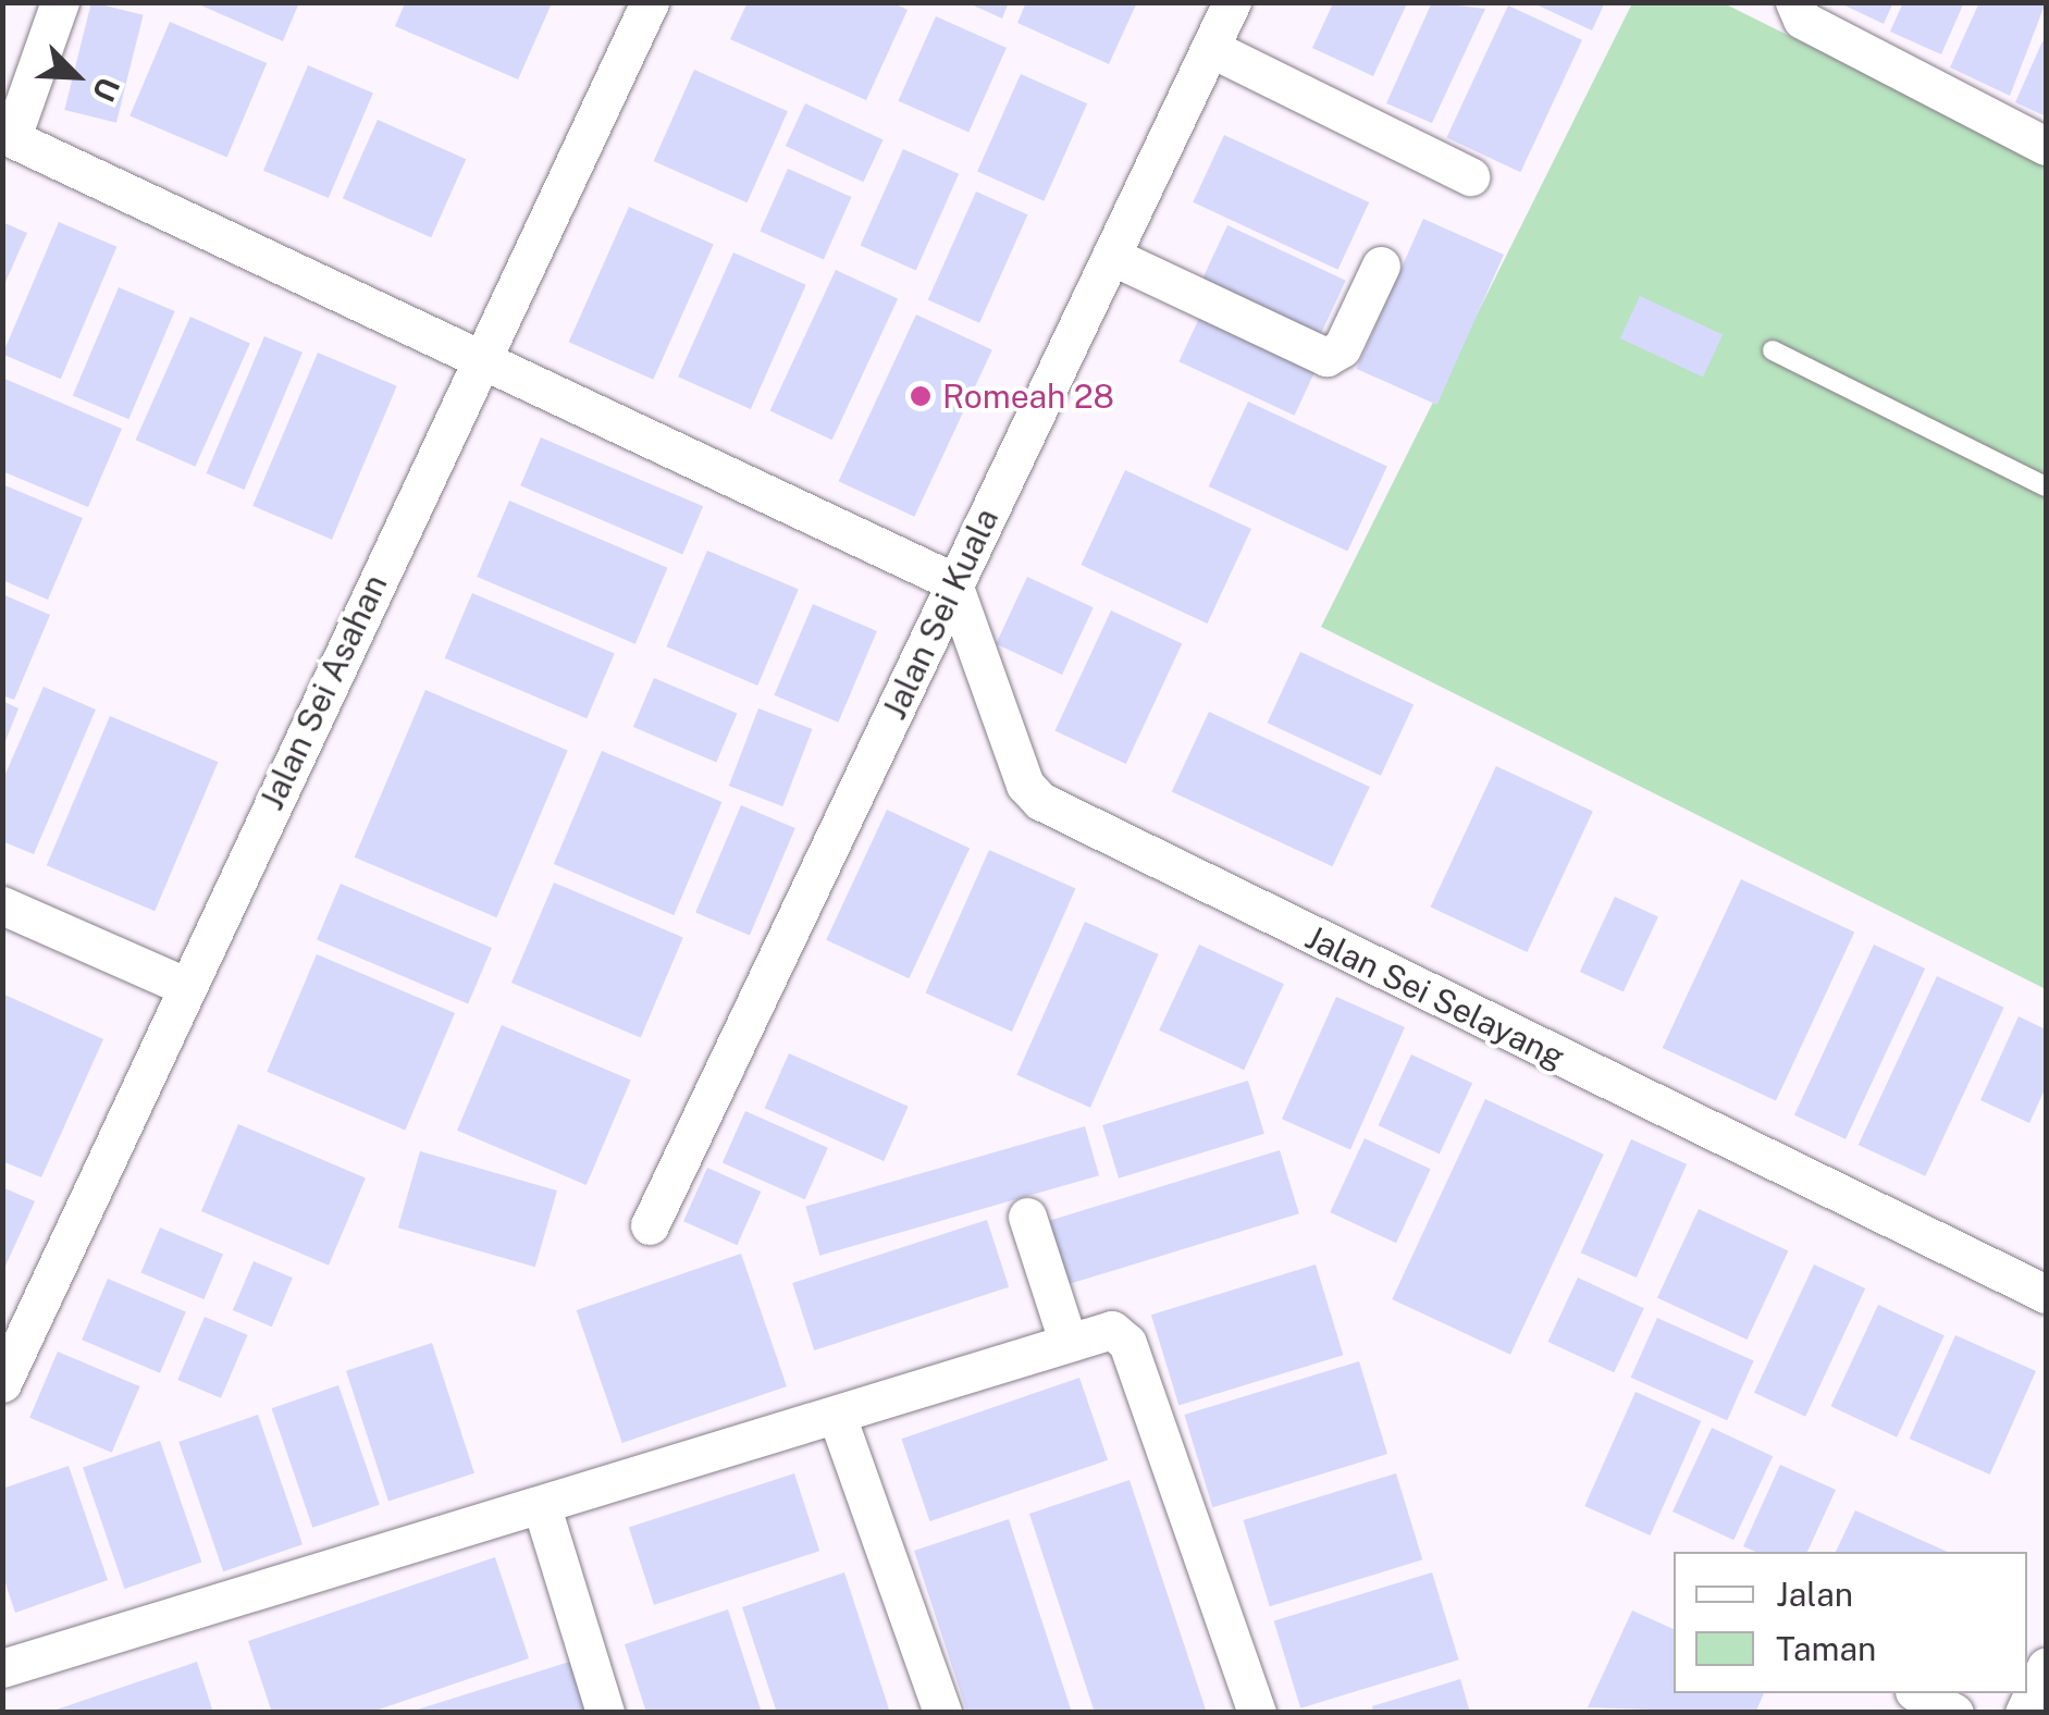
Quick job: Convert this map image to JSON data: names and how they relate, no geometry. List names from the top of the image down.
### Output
{
  "streets": {
    "street": ["Jalan Sei Kuala", "Jalan Sei Asahan", "Jalan Sei Selayang"]
  },
  "crossings": [
    ["Jalan Sei Kuala", "Jalan Sei Selayang"]
  ],
  "places": ["Romeah 28"],
  "legend": ["Jalan", "Taman"],
  "north": "bottom right"
}
